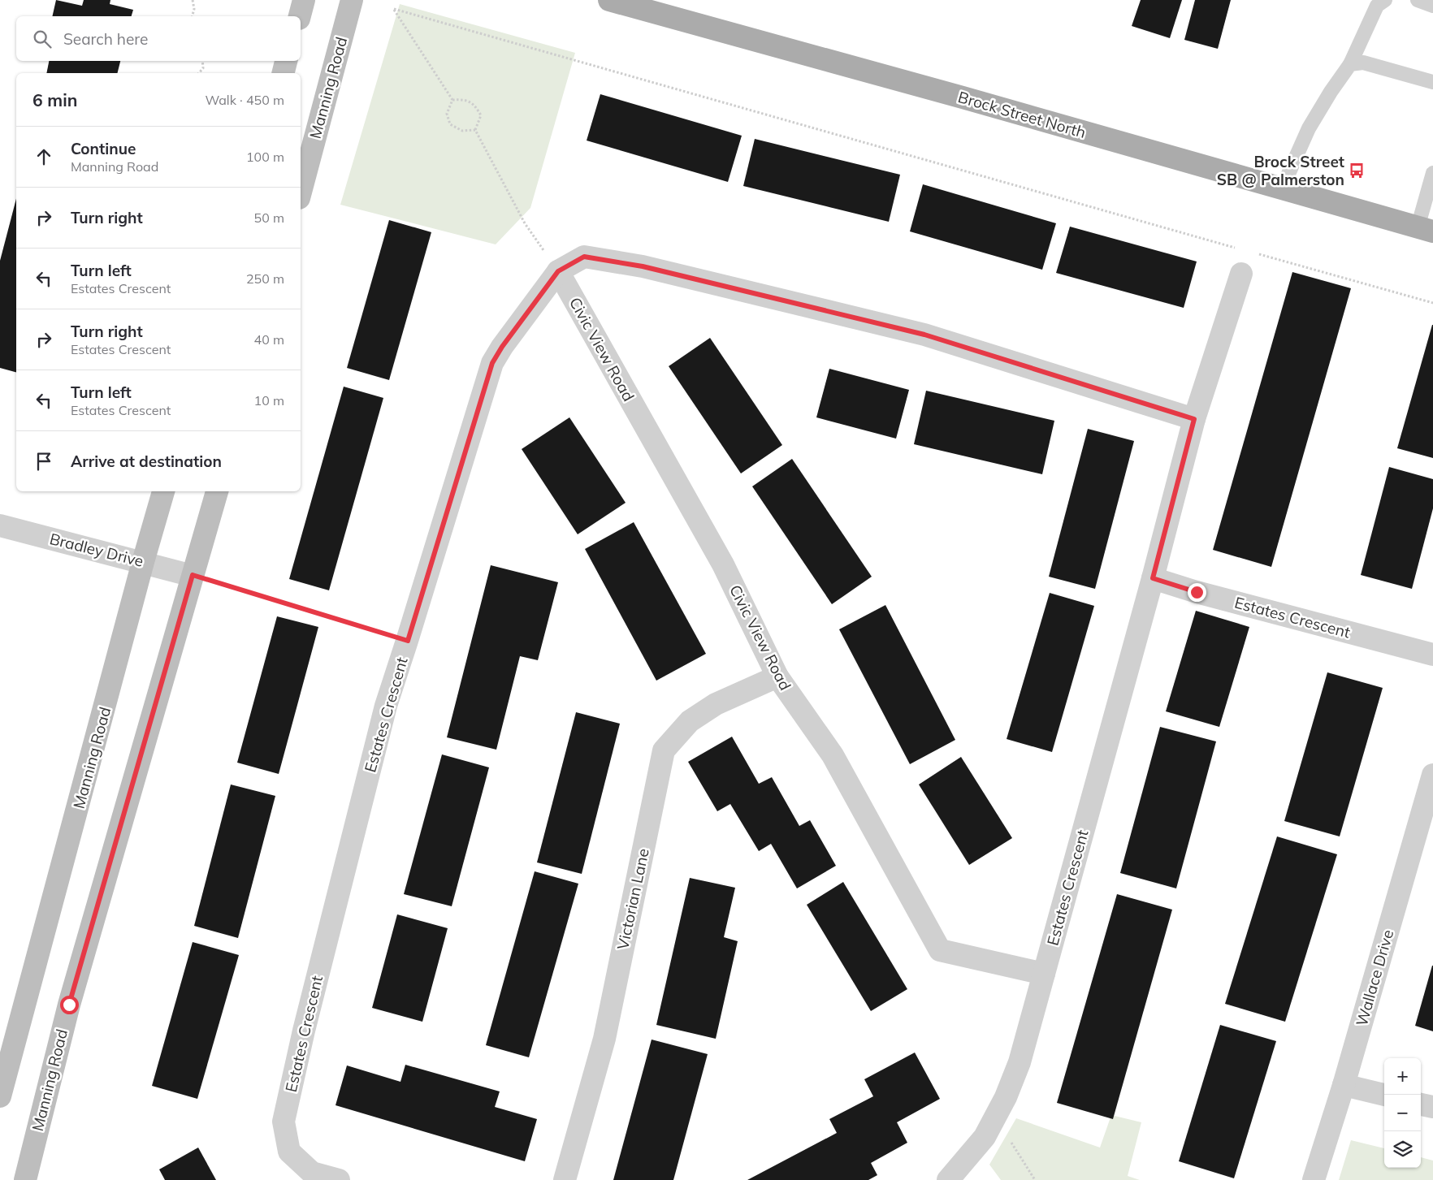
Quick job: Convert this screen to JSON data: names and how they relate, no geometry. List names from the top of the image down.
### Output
{
  "streets": {
    "main road": ["Manning Road", "Brock Street North"],
    "street": [
      "Civic View Road",
      "Bradley Drive",
      "Estates Crescent",
      "Victorian Lane",
      "Wallace Drive"
    ]
  },
  "crossings": [
    ["Manning Road", "Bradley Drive"],
    ["Civic View Road", "Estates Crescent"],
    ["Civic View Road", "Victorian Lane"]
  ],
  "places": {
    "bus stop": ["Brock Street SB @ Palmerston"]
  },
  "page": {
    "search": "Search here",
    "heading": ["6 min", "Walk · 450 m"],
    "list": [
      ["Continue", "Manning Road", "100 m"],
      ["Turn right", "50 m"],
      ["Turn left", "Estates Crescent", "250 m"],
      ["Turn right", "Estates Crescent", "40 m"],
      ["Turn left", "Estates Crescent", "10 m"],
      "Arrive at destination"
    ],
    "map_buttons": ["+", "−"]
  }
}
